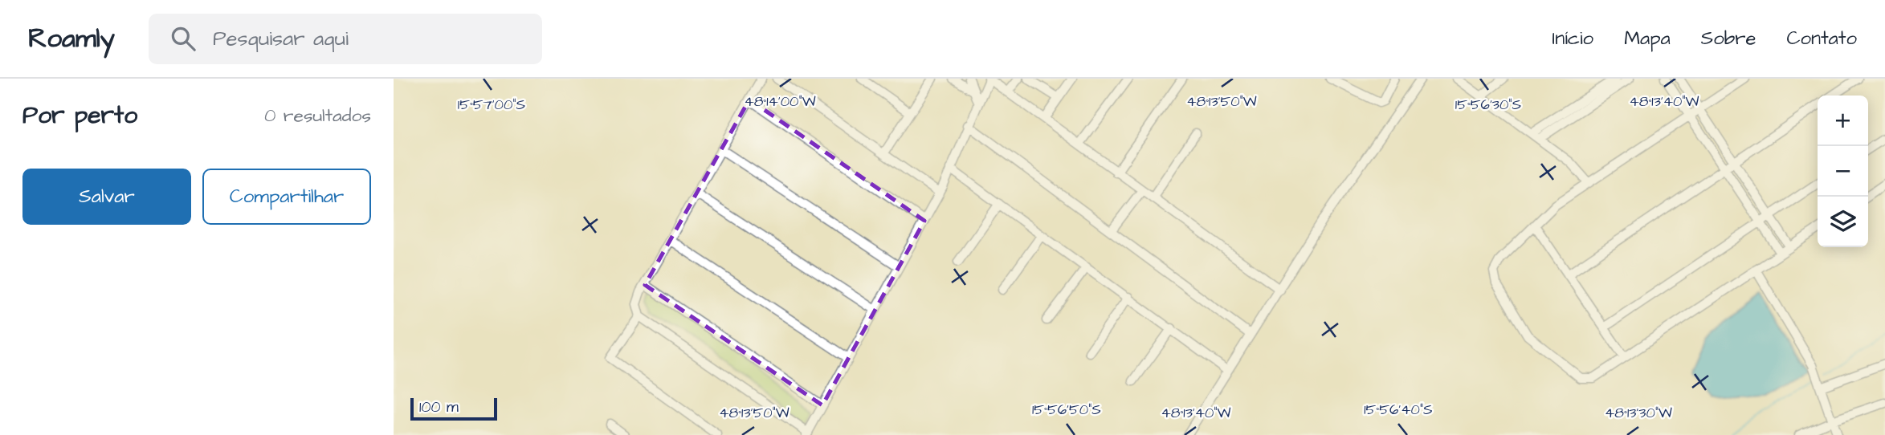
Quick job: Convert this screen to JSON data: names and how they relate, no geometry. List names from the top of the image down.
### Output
{
  "scale_bar": "100 m",
  "page": {
    "header": "Roamly",
    "search": "Pesquisar aqui",
    "nav": [
      "Início",
      "Mapa",
      "Sobre",
      "Contato"
    ],
    "heading": ["Por perto", "0 resultados"],
    "map_buttons": ["+", "−"],
    "buttons": ["Salvar", "Compartilhar"],
    "scale": "100 m"
  },
  "coordinates": [
    "48°14'00\"W",
    "48°13'40\"W",
    "48°13'50\"W",
    "15°57'00\"S",
    "15°56'30\"S",
    "15°56'50\"S",
    "15°56'40\"S",
    "48°13'30\"W"
  ]
}
